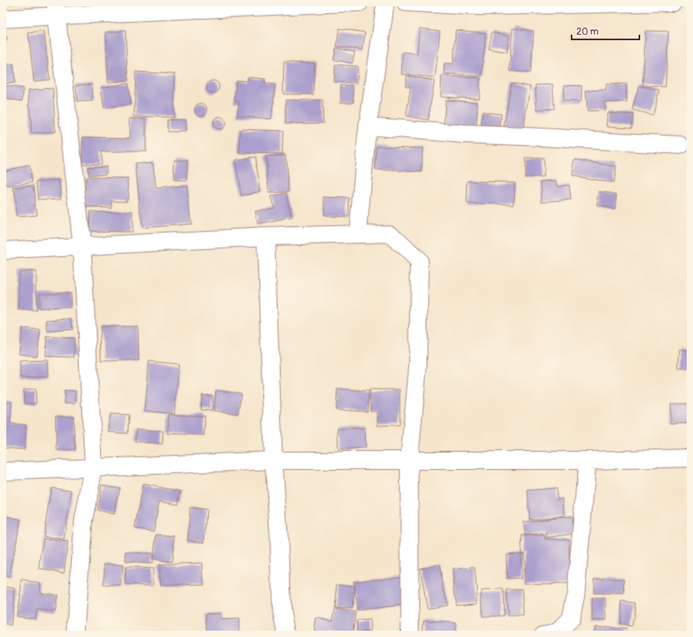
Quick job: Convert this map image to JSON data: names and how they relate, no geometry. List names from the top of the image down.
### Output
{
  "scale_bar": "20 m"
}
